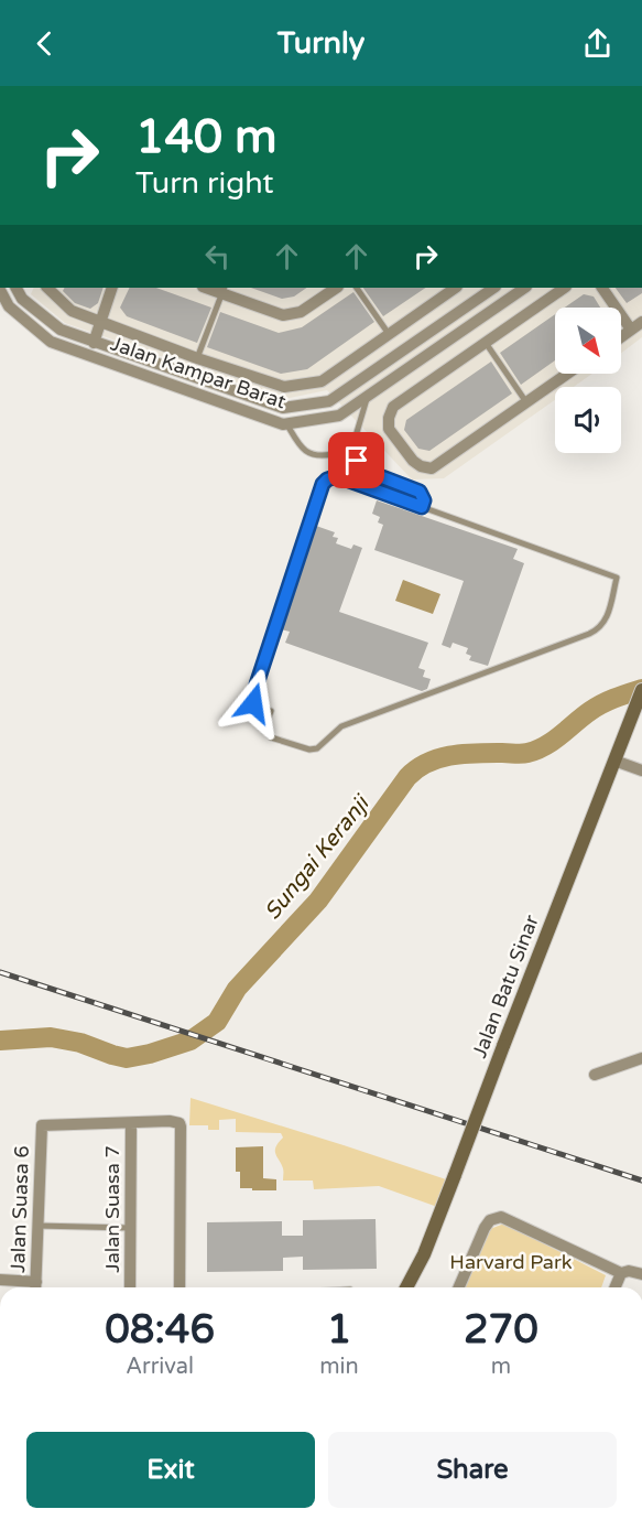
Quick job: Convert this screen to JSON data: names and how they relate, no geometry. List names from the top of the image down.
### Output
{
  "streets": {
    "street": [
      "Jalan Kampar Barat",
      "Jalan Batu Sinar",
      "Jalan Suasa 6",
      "Jalan Suasa 7"
    ]
  },
  "crossings": [
    ["Jalan Suasa 6", "Jalan Suasa 7"]
  ],
  "water": ["Sungai Keranji"],
  "parks": ["Harvard Park"],
  "north": "bottom right",
  "page": {
    "header": "Turnly",
    "turn": ["140 m", "Turn right"],
    "eta": [
      "08:46",
      "Arrival",
      "1",
      "min",
      "270",
      "m"
    ],
    "buttons": ["Exit", "Share"]
  }
}
